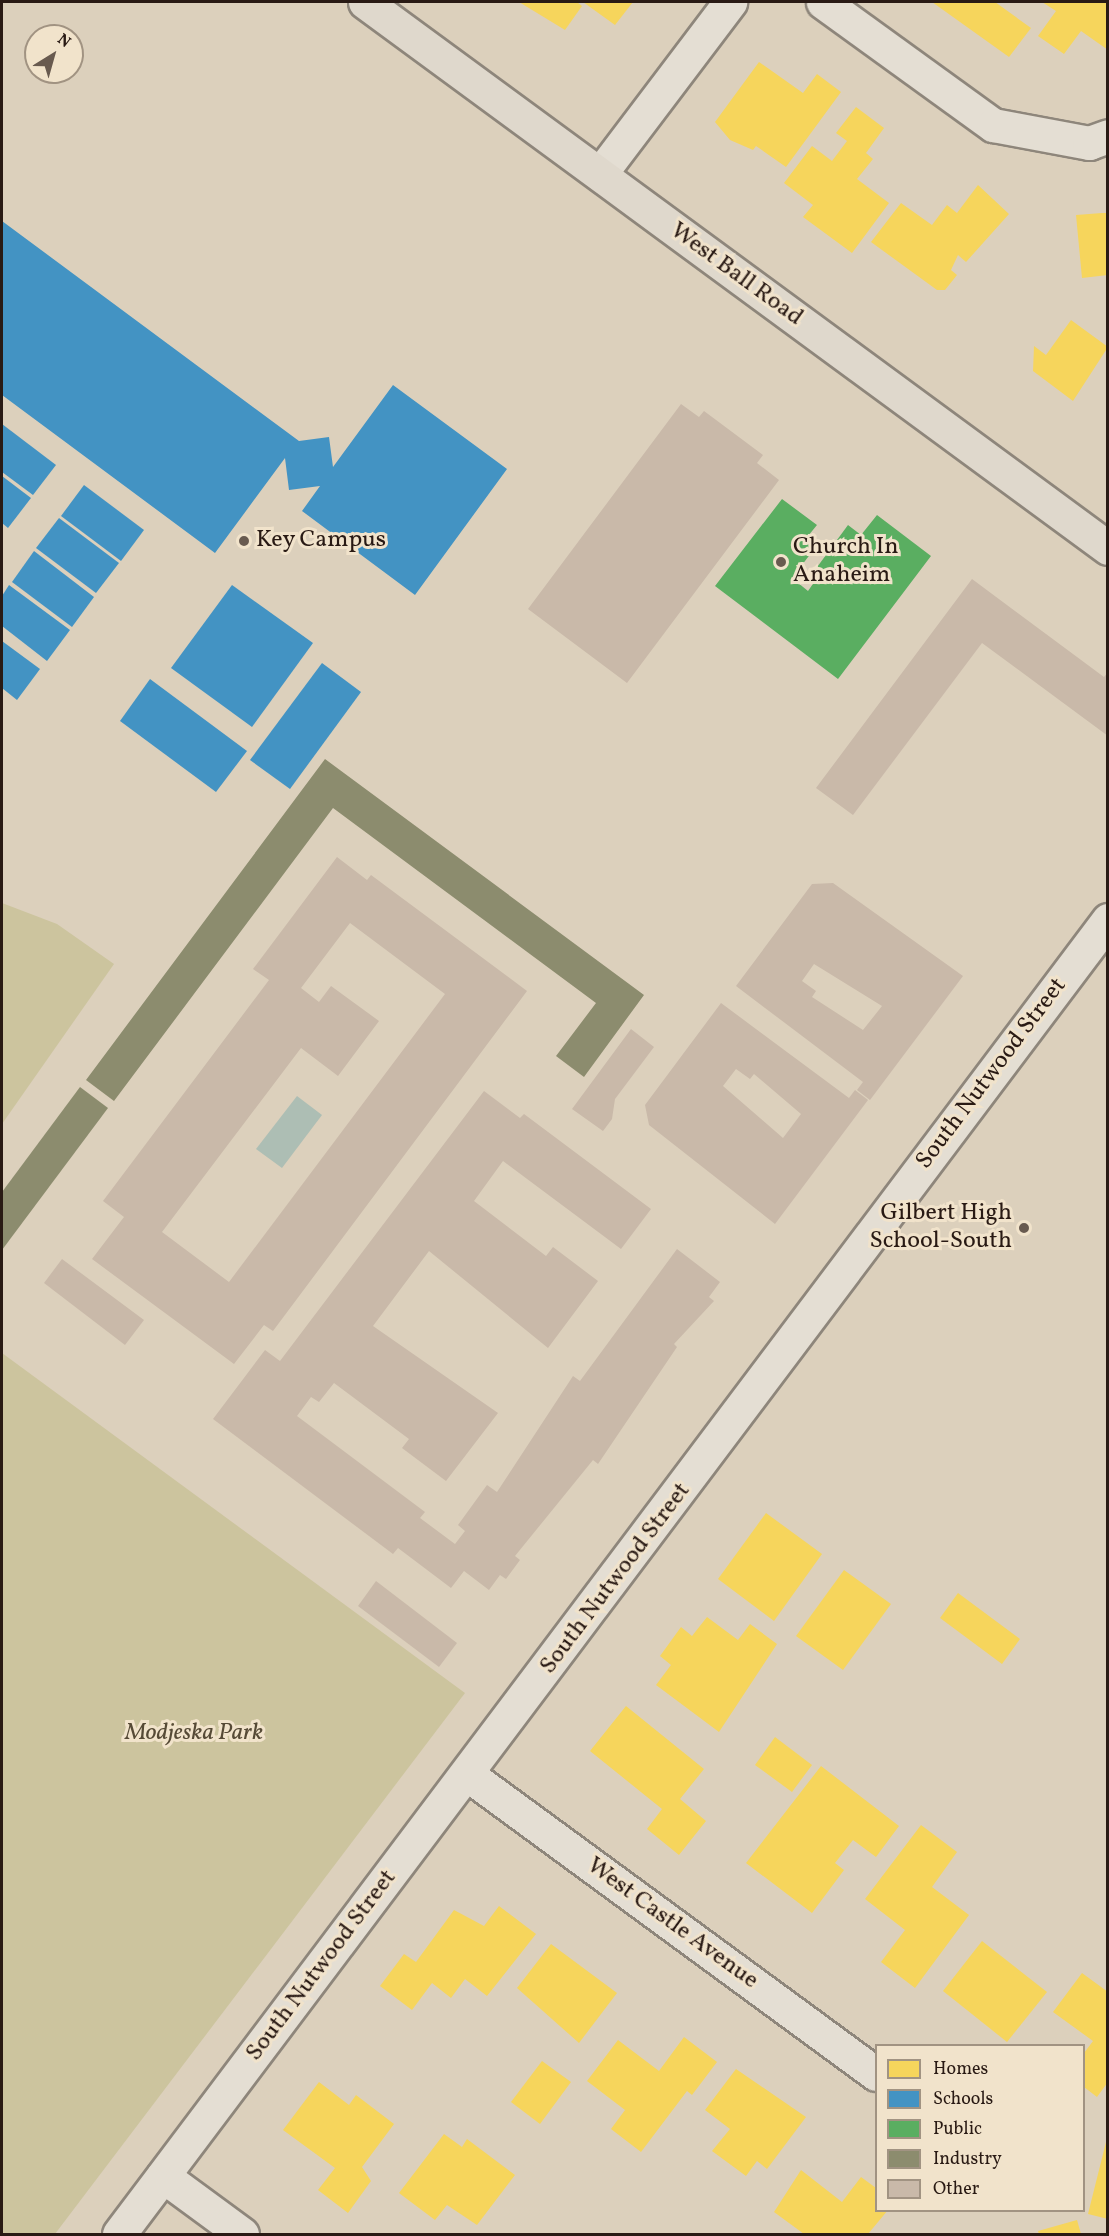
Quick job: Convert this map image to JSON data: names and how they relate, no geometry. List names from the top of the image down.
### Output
{
  "streets": {
    "main road": ["West Ball Road"],
    "street": ["South Nutwood Street", "West Castle Avenue"]
  },
  "crossings": [
    ["South Nutwood Street", "West Castle Avenue"]
  ],
  "parks": ["Modjeska Park"],
  "places": ["Key Campus", "Church In Anaheim", "Gilbert High School-South"],
  "legend": [
    "Homes",
    "Schools",
    "Public",
    "Industry",
    "Other"
  ],
  "north": "top right"
}
